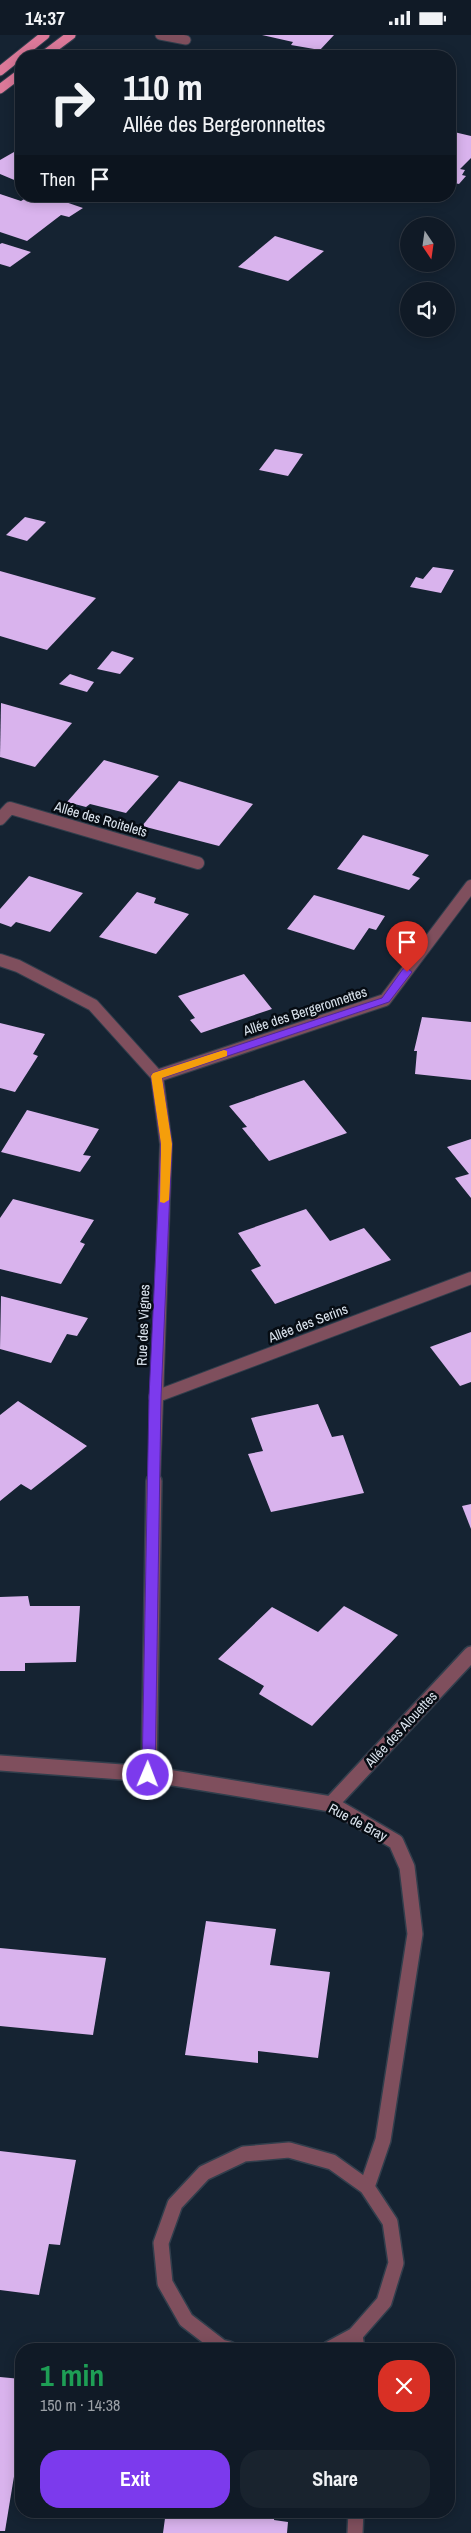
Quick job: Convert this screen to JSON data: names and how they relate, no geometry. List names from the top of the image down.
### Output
{
  "streets": {
    "street": [
      "Allée des Roitelets",
      "Allée des Bergeronnettes",
      "Allée des Serins",
      "Rue des Vignes",
      "Allée des Alouettes",
      "Rue de Bray"
    ]
  },
  "crossings": [
    ["Allée des Bergeronnettes", "Rue des Vignes"],
    ["Allée des Serins", "Rue des Vignes"],
    ["Rue des Vignes", "Rue de Bray"],
    ["Allée des Alouettes", "Rue de Bray"]
  ],
  "north": "bottom",
  "page": {
    "status": "14:37",
    "turn": ["110 m", "Allée des Bergeronnettes"],
    "then": "Then",
    "heading": ["1 min", "150 m · 14:38"],
    "buttons": ["Exit", "Share"]
  }
}
